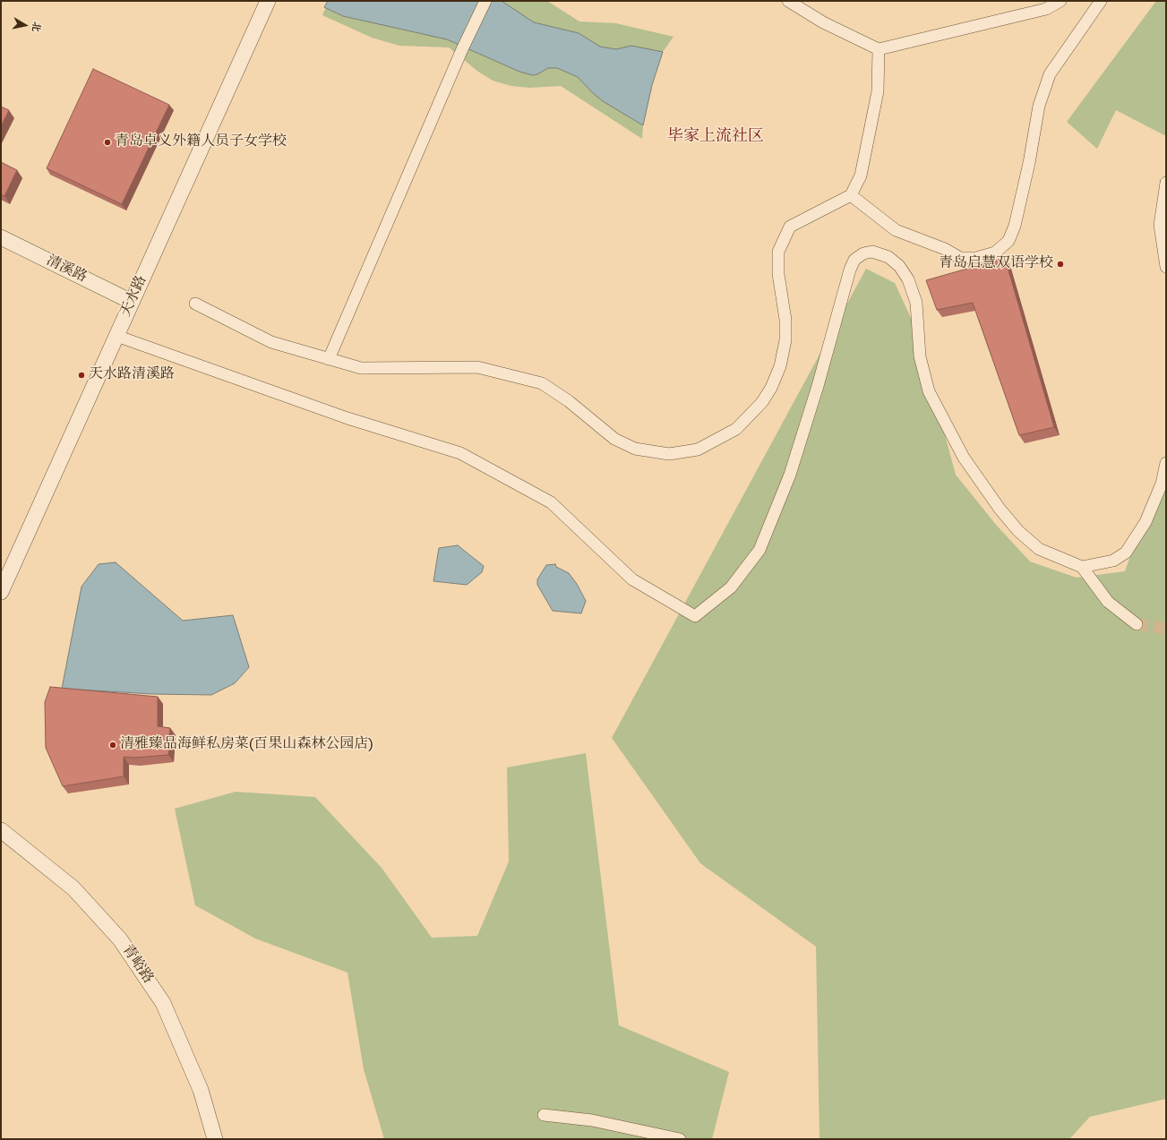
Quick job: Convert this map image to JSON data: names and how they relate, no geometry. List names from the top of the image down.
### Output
{
  "streets": {
    "street": ["清溪路", "天水路", "青峪路"]
  },
  "crossings": [
    ["清溪路", "天水路"]
  ],
  "districts": ["毕家上流社区"],
  "places": [
    "青岛卓义外籍人员子女学校",
    "青岛启慧双语学校",
    "天水路清溪路",
    "清雅臻品海鲜私房菜(百果山森林公园店)"
  ],
  "north": "right"
}
